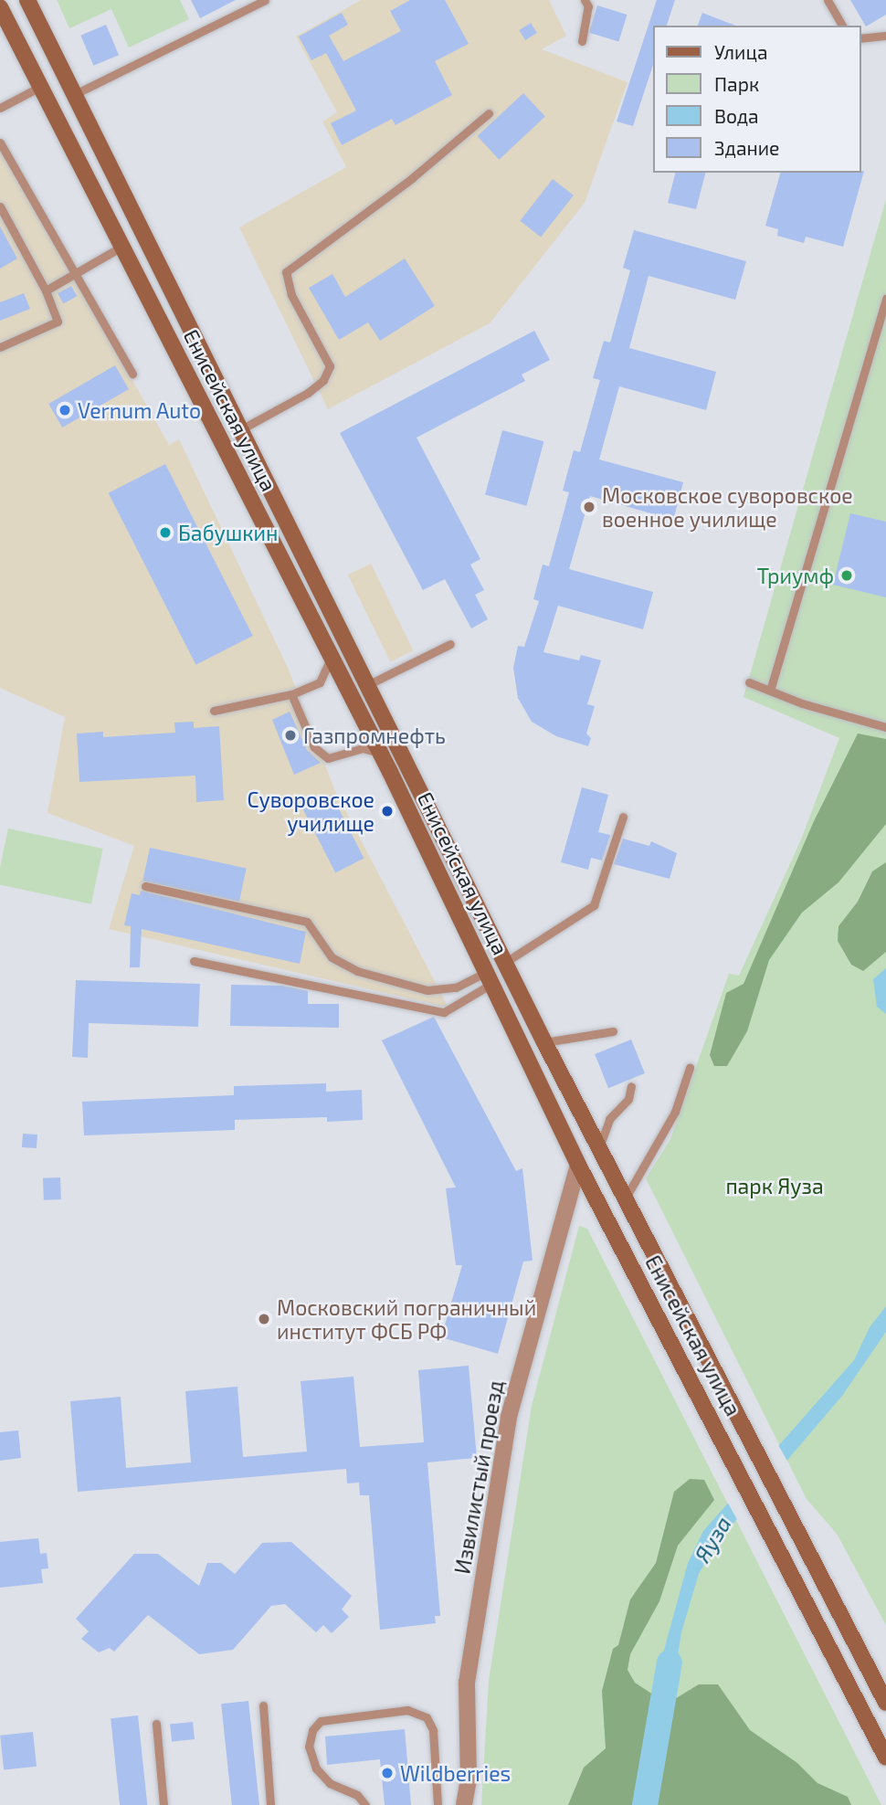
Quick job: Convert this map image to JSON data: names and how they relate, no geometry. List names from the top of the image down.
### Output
{
  "streets": {
    "main road": ["Енисейская улица"],
    "street": ["Извилистый проезд"]
  },
  "crossings": [
    ["Енисейская улица", "Извилистый проезд"]
  ],
  "water": ["Яуза"],
  "parks": ["парк Яуза"],
  "places": [
    "Vernum Auto",
    "Московское суворовское военное училище",
    "Бабушкин",
    "Триумф",
    "Газпромнефть",
    "Суворовское училище",
    "Московский пограничный институт ФСБ РФ",
    "Wildberries"
  ],
  "legend": [
    "Улица",
    "Парк",
    "Вода",
    "Здание"
  ]
}
